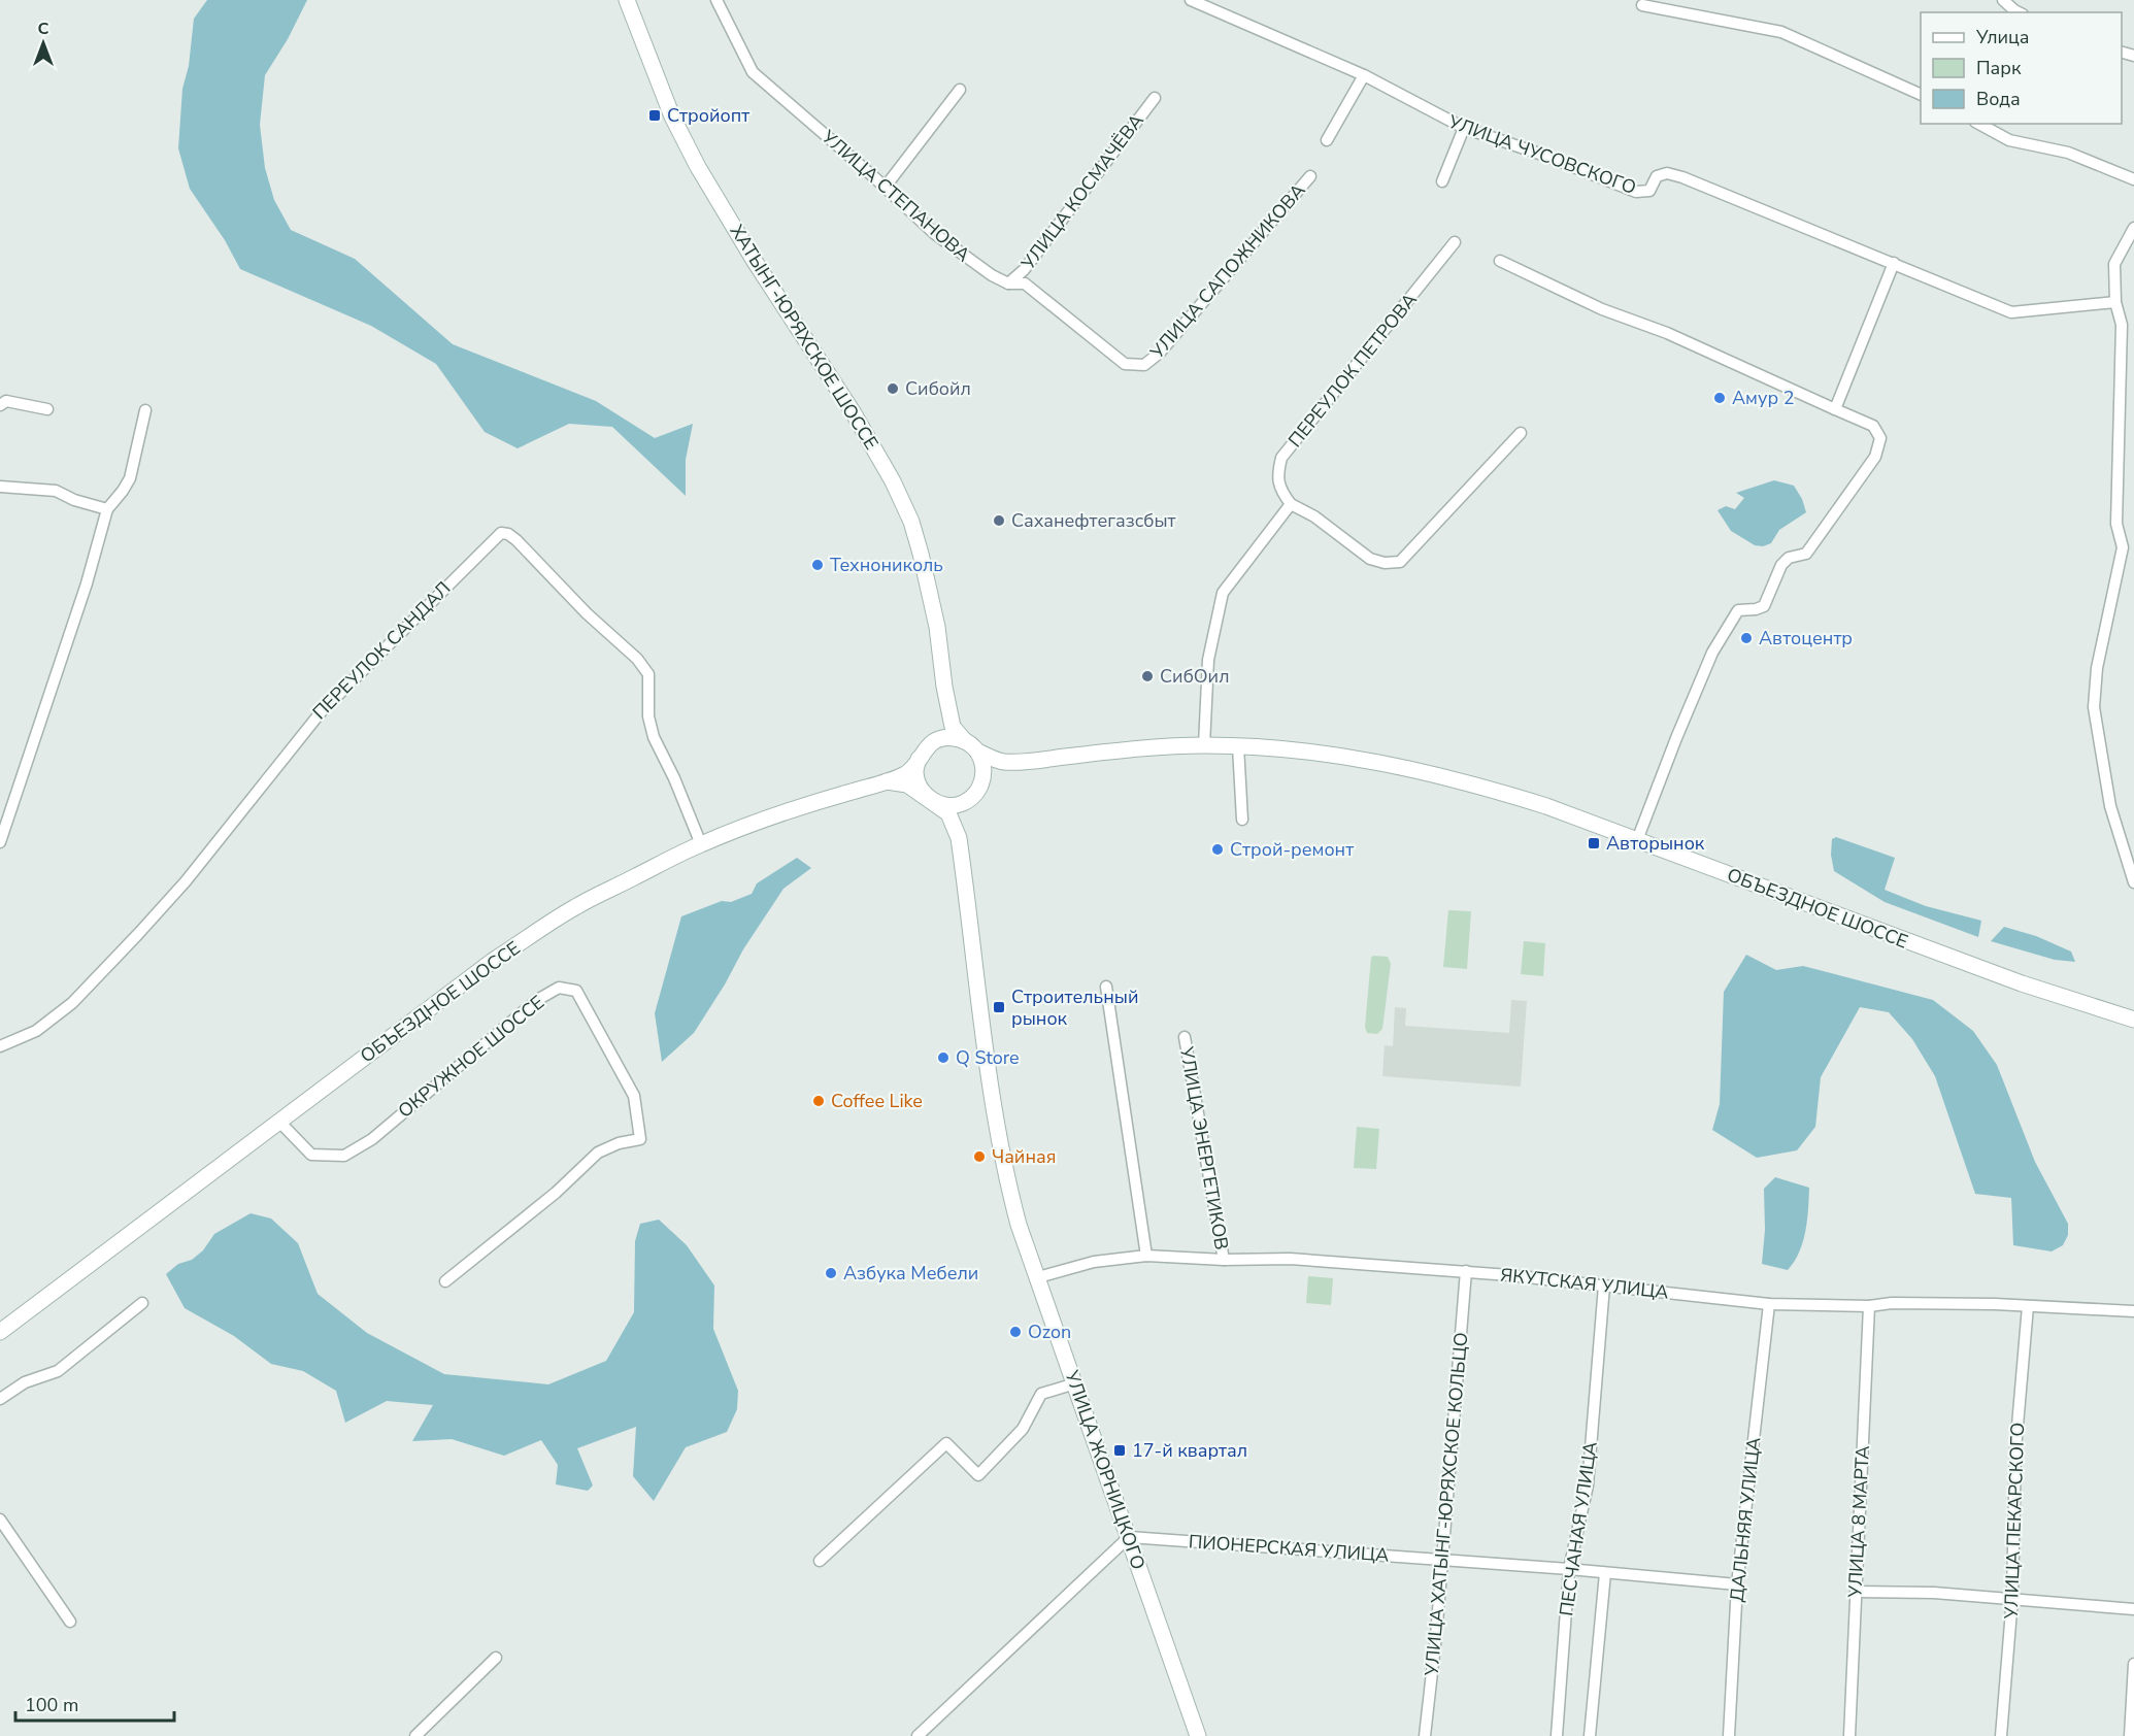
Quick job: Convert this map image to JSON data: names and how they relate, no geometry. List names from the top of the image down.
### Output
{
  "streets": {
    "main road": ["ХАТЫНГ-ЮРЯХСКОЕ ШОССЕ", "ОБЪЕЗДНОЕ ШОССЕ", "УЛИЦА ЖОРНИЦКОГО"],
    "street": [
      "УЛИЦА ЧУСОВСКОГО",
      "УЛИЦА КОСМАЧЁВА",
      "УЛИЦА СТЕПАНОВА",
      "УЛИЦА САПОЖНИКОВА",
      "ПЕРЕУЛОК ПЕТРОВА",
      "ПЕРЕУЛОК САНДАЛ",
      "ОКРУЖНОЕ ШОССЕ",
      "УЛИЦА ЭНЕРГЕТИКОВ",
      "ЯКУТСКАЯ УЛИЦА",
      "УЛИЦА ХАТЫНГ-ЮРЯХСКОЕ КОЛЬЦО",
      "ДАЛЬНЯЯ УЛИЦА",
      "УЛИЦА ПЕКАРСКОГО",
      "УЛИЦА 8 МАРТА",
      "ПЕСЧАНАЯ УЛИЦА",
      "ПИОНЕРСКАЯ УЛИЦА"
    ]
  },
  "crossings": [
    ["УЛИЦА КОСМАЧЁВА", "УЛИЦА СТЕПАНОВА"],
    ["УЛИЦА СТЕПАНОВА", "УЛИЦА САПОЖНИКОВА"],
    ["ХАТЫНГ-ЮРЯХСКОЕ ШОССЕ", "ОБЪЕЗДНОЕ ШОССЕ"],
    ["ХАТЫНГ-ЮРЯХСКОЕ ШОССЕ", "УЛИЦА ЖОРНИЦКОГО"],
    ["ПЕРЕУЛОК САНДАЛ", "ОБЪЕЗДНОЕ ШОССЕ"],
    ["ОБЪЕЗДНОЕ ШОССЕ", "ОКРУЖНОЕ ШОССЕ"],
    ["ОБЪЕЗДНОЕ ШОССЕ", "УЛИЦА ЖОРНИЦКОГО"],
    ["УЛИЦА ЭНЕРГЕТИКОВ", "ЯКУТСКАЯ УЛИЦА"],
    ["ЯКУТСКАЯ УЛИЦА", "УЛИЦА ЖОРНИЦКОГО"],
    ["ЯКУТСКАЯ УЛИЦА", "УЛИЦА ХАТЫНГ-ЮРЯХСКОЕ КОЛЬЦО"],
    ["ЯКУТСКАЯ УЛИЦА", "ДАЛЬНЯЯ УЛИЦА"],
    ["ЯКУТСКАЯ УЛИЦА", "УЛИЦА ПЕКАРСКОГО"],
    ["ЯКУТСКАЯ УЛИЦА", "УЛИЦА 8 МАРТА"],
    ["ЯКУТСКАЯ УЛИЦА", "ПЕСЧАНАЯ УЛИЦА"],
    ["УЛИЦА ЖОРНИЦКОГО", "ПИОНЕРСКАЯ УЛИЦА"],
    ["УЛИЦА ХАТЫНГ-ЮРЯХСКОЕ КОЛЬЦО", "ПИОНЕРСКАЯ УЛИЦА"],
    ["ДАЛЬНЯЯ УЛИЦА", "ПИОНЕРСКАЯ УЛИЦА"],
    ["ПЕСЧАНАЯ УЛИЦА", "ПИОНЕРСКАЯ УЛИЦА"]
  ],
  "places": {
    "transit": [
      "Стройопт",
      "Авторынок",
      "Строительный рынок",
      "17-й квартал"
    ],
    "other": [
      "Сибойл",
      "Амур 2",
      "Саханефтегазсбыт",
      "Технониколь",
      "Автоцентр",
      "СибОил",
      "Строй-ремонт",
      "Q Store",
      "Coffee Like",
      "Чайная",
      "Азбука Мебели",
      "Ozon"
    ]
  },
  "legend": ["Улица", "Парк", "Вода"],
  "scale_bar": "100 m",
  "north": "top"
}
